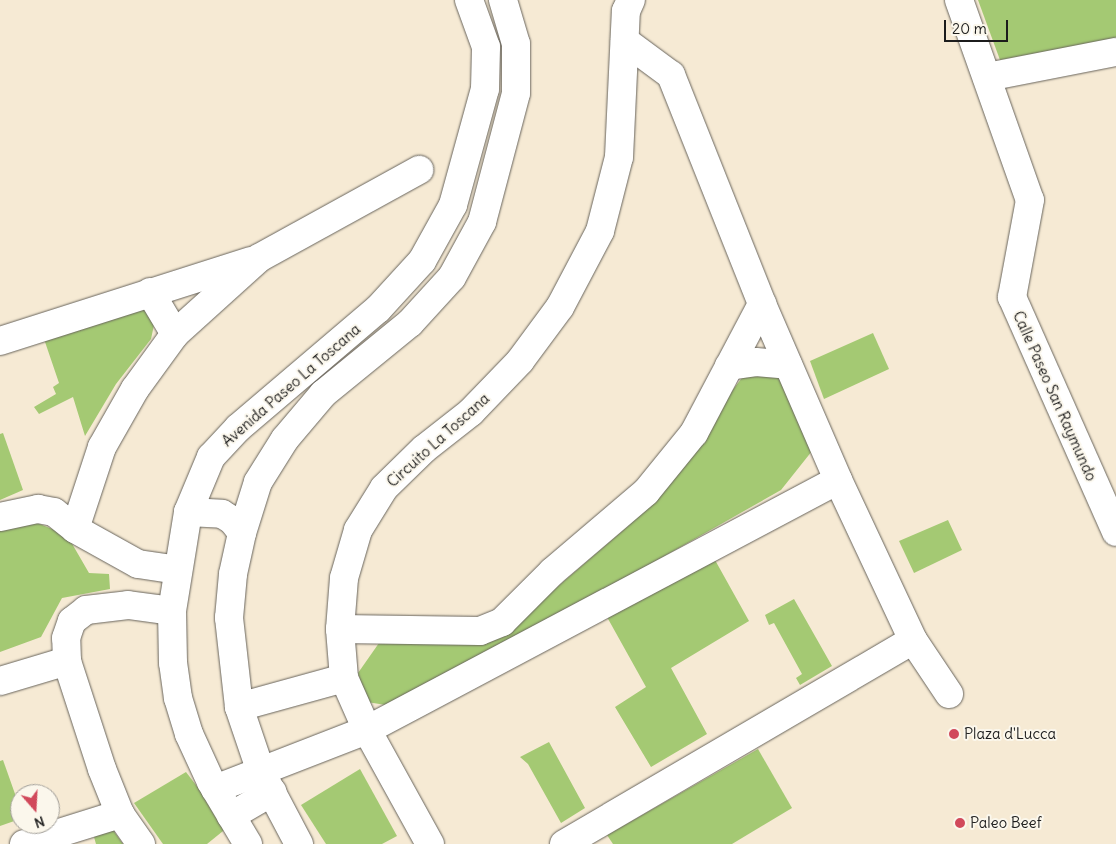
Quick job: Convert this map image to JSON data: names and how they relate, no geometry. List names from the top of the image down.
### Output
{
  "streets": {
    "street": ["Avenida Paseo La Toscana", "Calle Paseo San Raymundo", "Circuito La Toscana"]
  },
  "places": ["Plaza d'Lucca", "Paleo Beef"],
  "scale_bar": "20 m",
  "north": "bottom"
}
